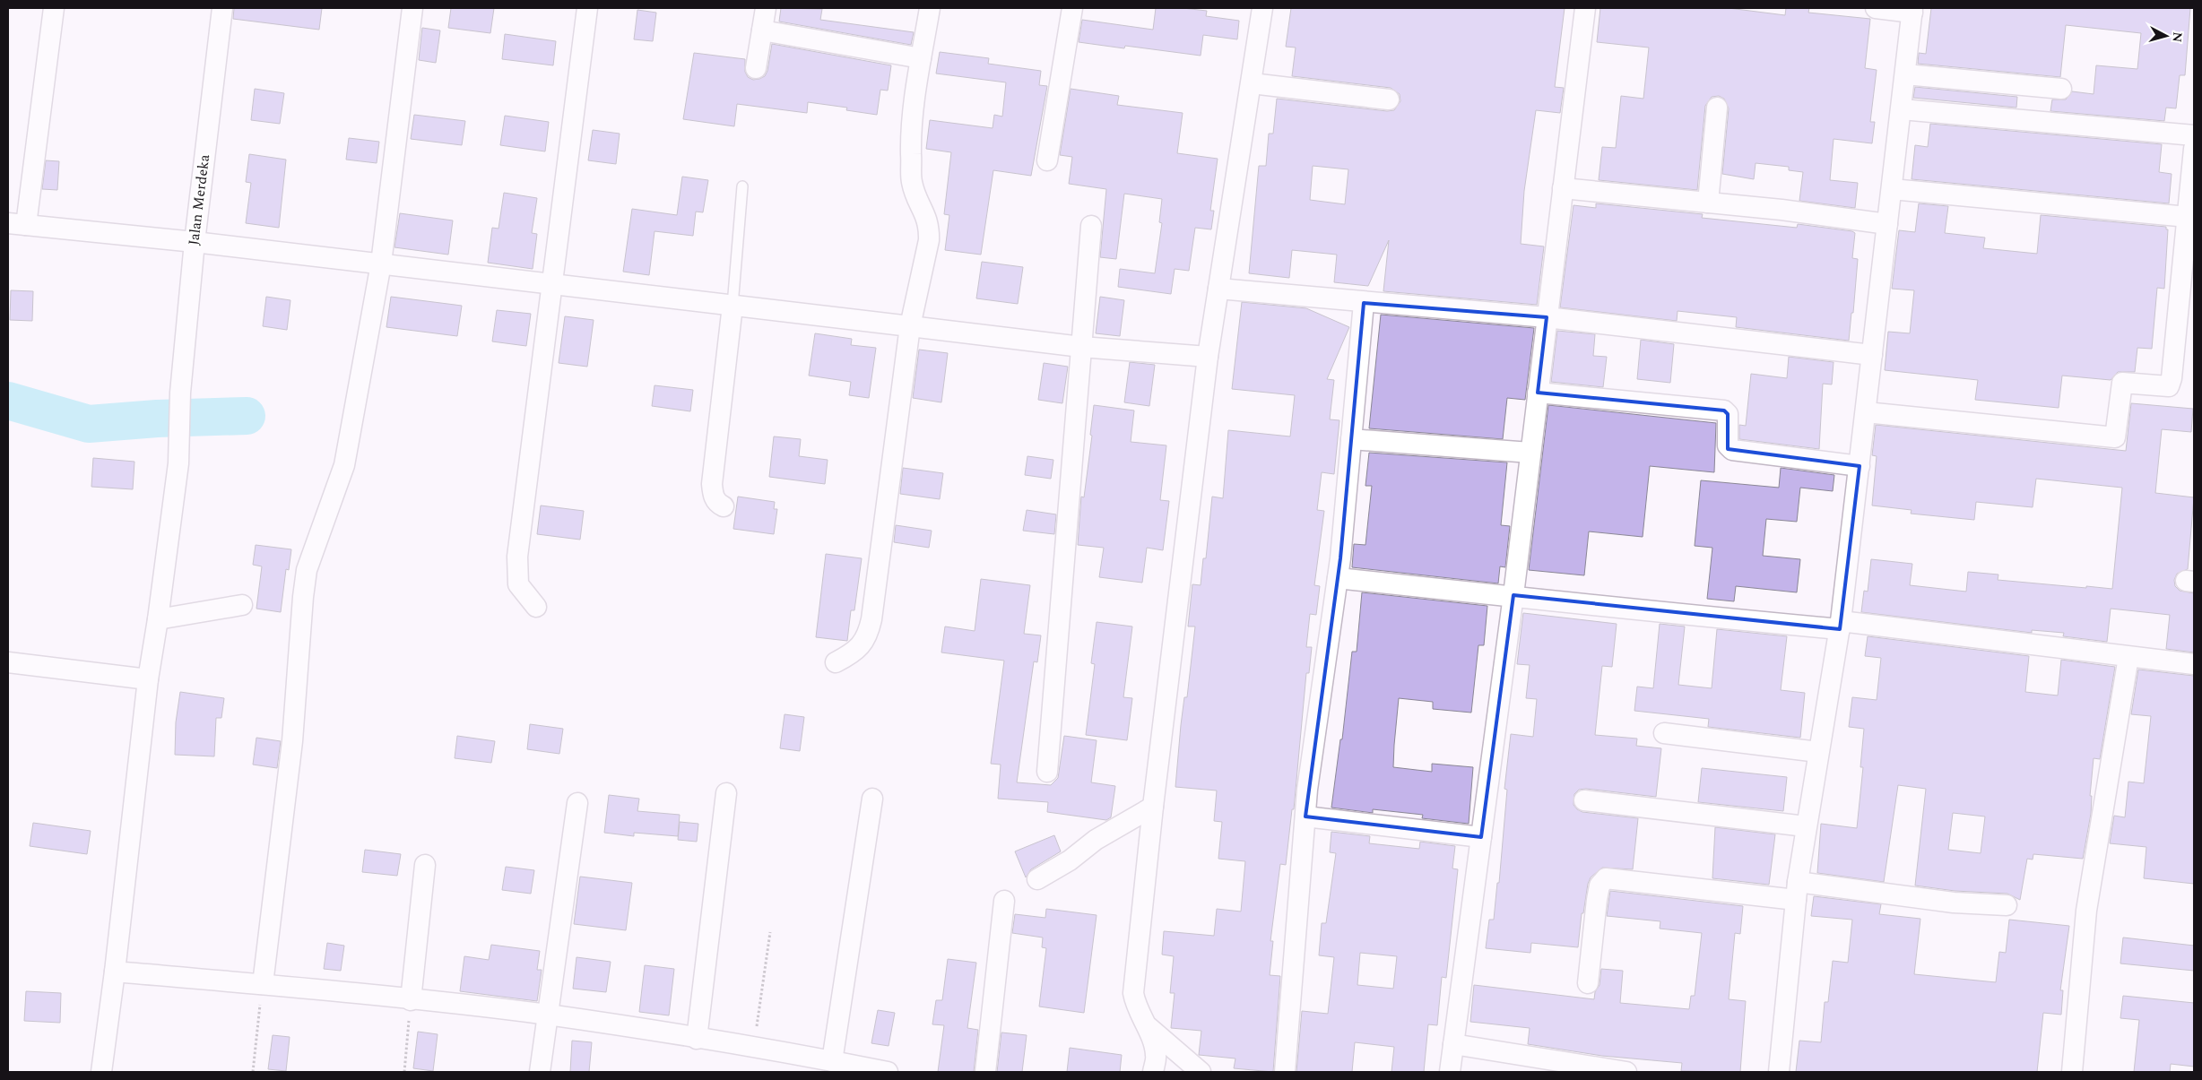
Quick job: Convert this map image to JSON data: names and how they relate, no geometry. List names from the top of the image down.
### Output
{
  "streets": {
    "street": ["Jalan Merdeka"]
  },
  "north": "right"
}
